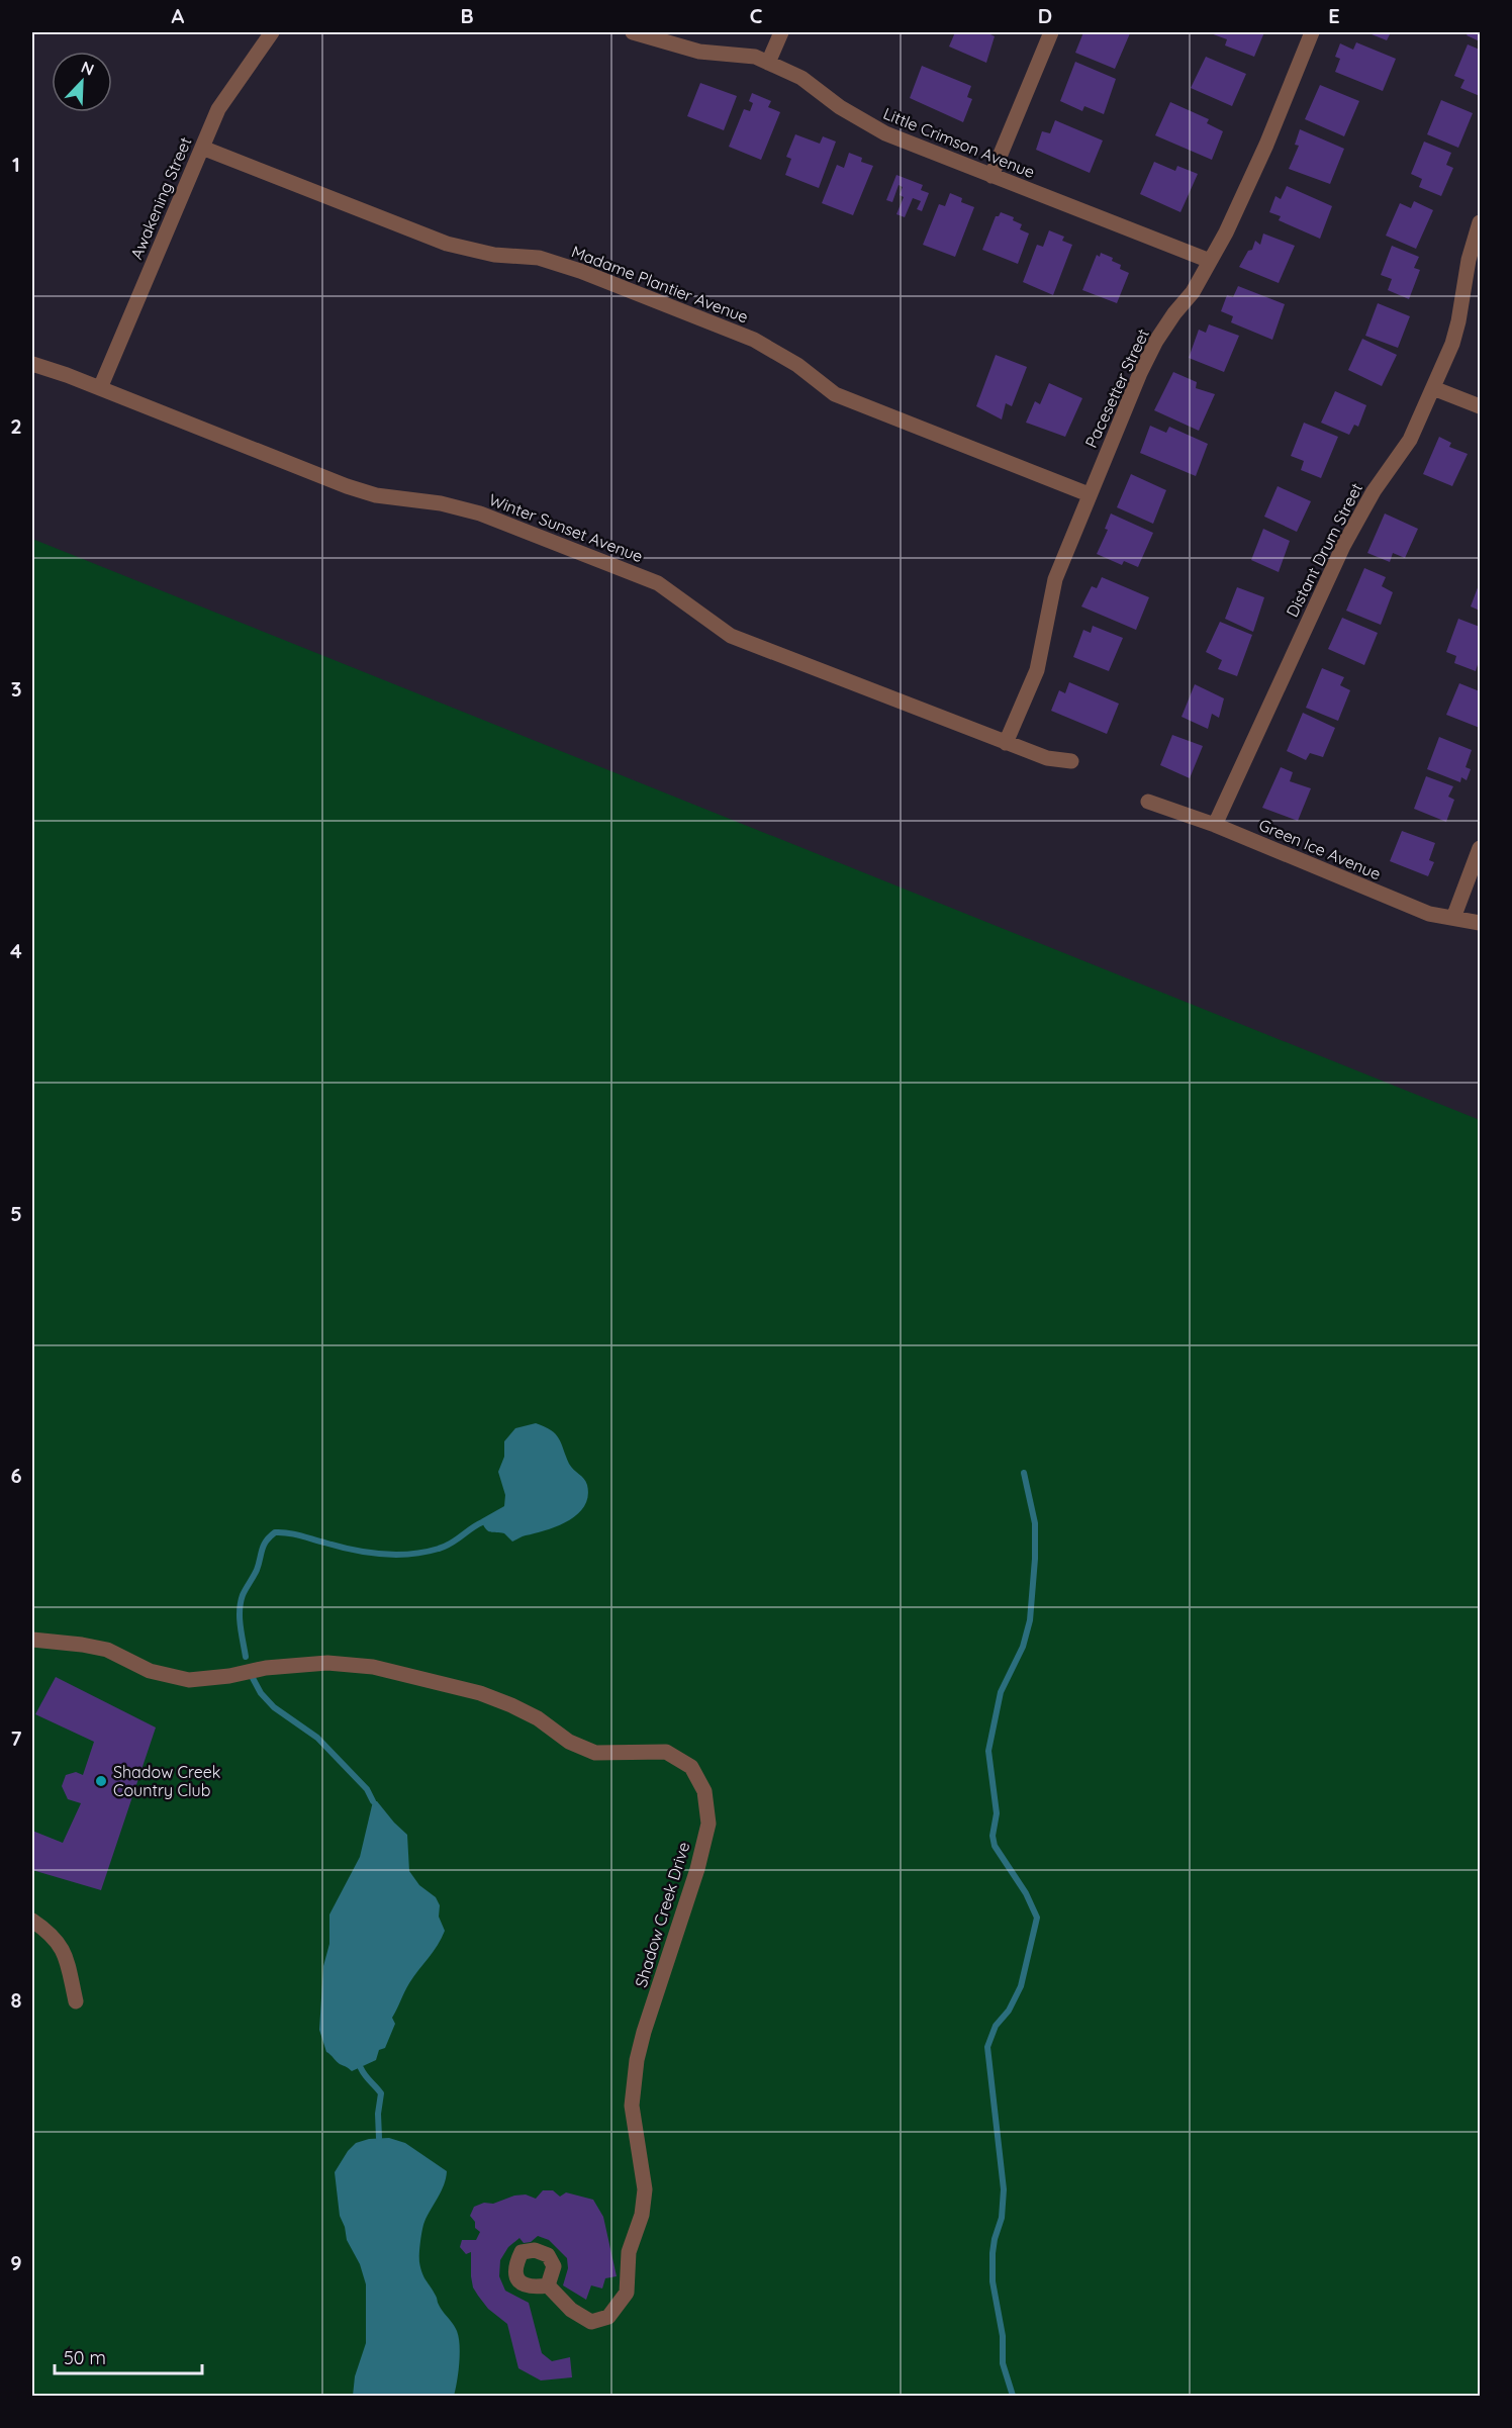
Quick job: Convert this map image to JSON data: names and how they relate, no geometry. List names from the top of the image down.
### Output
{
  "streets": {
    "street": [
      "Little Crimson Avenue",
      "Awakening Street",
      "Madame Plantier Avenue",
      "Pacesetter Street",
      "Winter Sunset Avenue",
      "Distant Drum Street",
      "Green Ice Avenue",
      "Shadow Creek Drive"
    ]
  },
  "crossings": [
    ["Little Crimson Avenue", "Pacesetter Street"],
    ["Awakening Street", "Madame Plantier Avenue"],
    ["Awakening Street", "Winter Sunset Avenue"],
    ["Madame Plantier Avenue", "Pacesetter Street"],
    ["Pacesetter Street", "Winter Sunset Avenue"],
    ["Distant Drum Street", "Green Ice Avenue"]
  ],
  "places": ["Shadow Creek Country Club"],
  "scale_bar": "50 m",
  "north": "top right",
  "grid": {
    "columns": [
      "A",
      "B",
      "C",
      "D",
      "E"
    ],
    "rows": [
      "1",
      "2",
      "3",
      "4",
      "5",
      "6",
      "7",
      "8",
      "9"
    ]
  }
}
